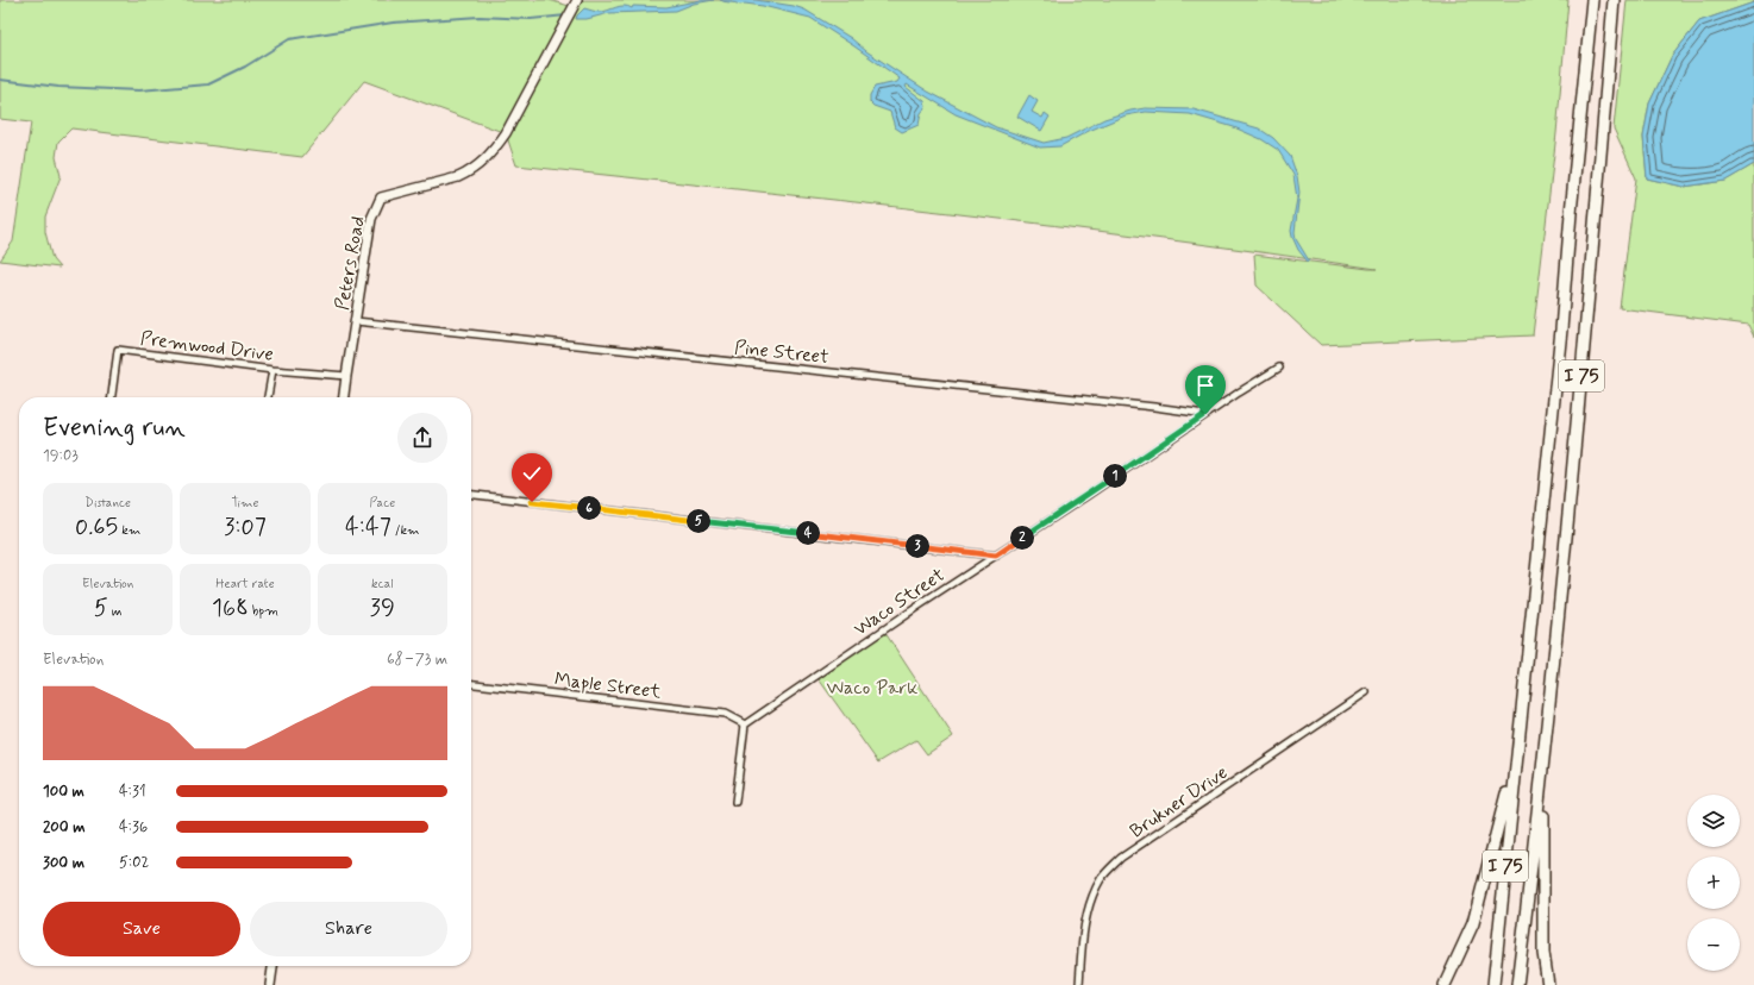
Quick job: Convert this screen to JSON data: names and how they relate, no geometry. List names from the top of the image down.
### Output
{
  "streets": {
    "highway": ["I 75"],
    "street": [
      "Peters Road",
      "Premwood Drive",
      "Pine Street",
      "Waco Street",
      "Maple Street",
      "Brukner Drive"
    ]
  },
  "crossings": [
    ["Peters Road", "Premwood Drive"],
    ["Peters Road", "Pine Street"],
    ["Pine Street", "Waco Street"],
    ["Waco Street", "Maple Street"]
  ],
  "parks": ["Waco Park"],
  "page": {
    "heading": ["Evening run", "19:03"],
    "pins": [
      "1",
      "6",
      "5",
      "4",
      "2",
      "3"
    ],
    "stats": [
      ["Distance", "0.65 km"],
      ["Time", "3:07"],
      ["Pace", "4:47 /km"],
      ["Elevation", "5 m"],
      ["Heart rate", "168 bpm"],
      ["kcal", "39"]
    ],
    "chart": ["Elevation", "68–73 m"],
    "list": [
      {
        "name": "100 m",
        "note": "4:31"
      },
      {
        "name": "200 m",
        "note": "4:36"
      },
      {
        "name": "300 m",
        "note": "5:02"
      }
    ],
    "map_buttons": ["+", "−"],
    "buttons": ["Save", "Share"]
  }
}
